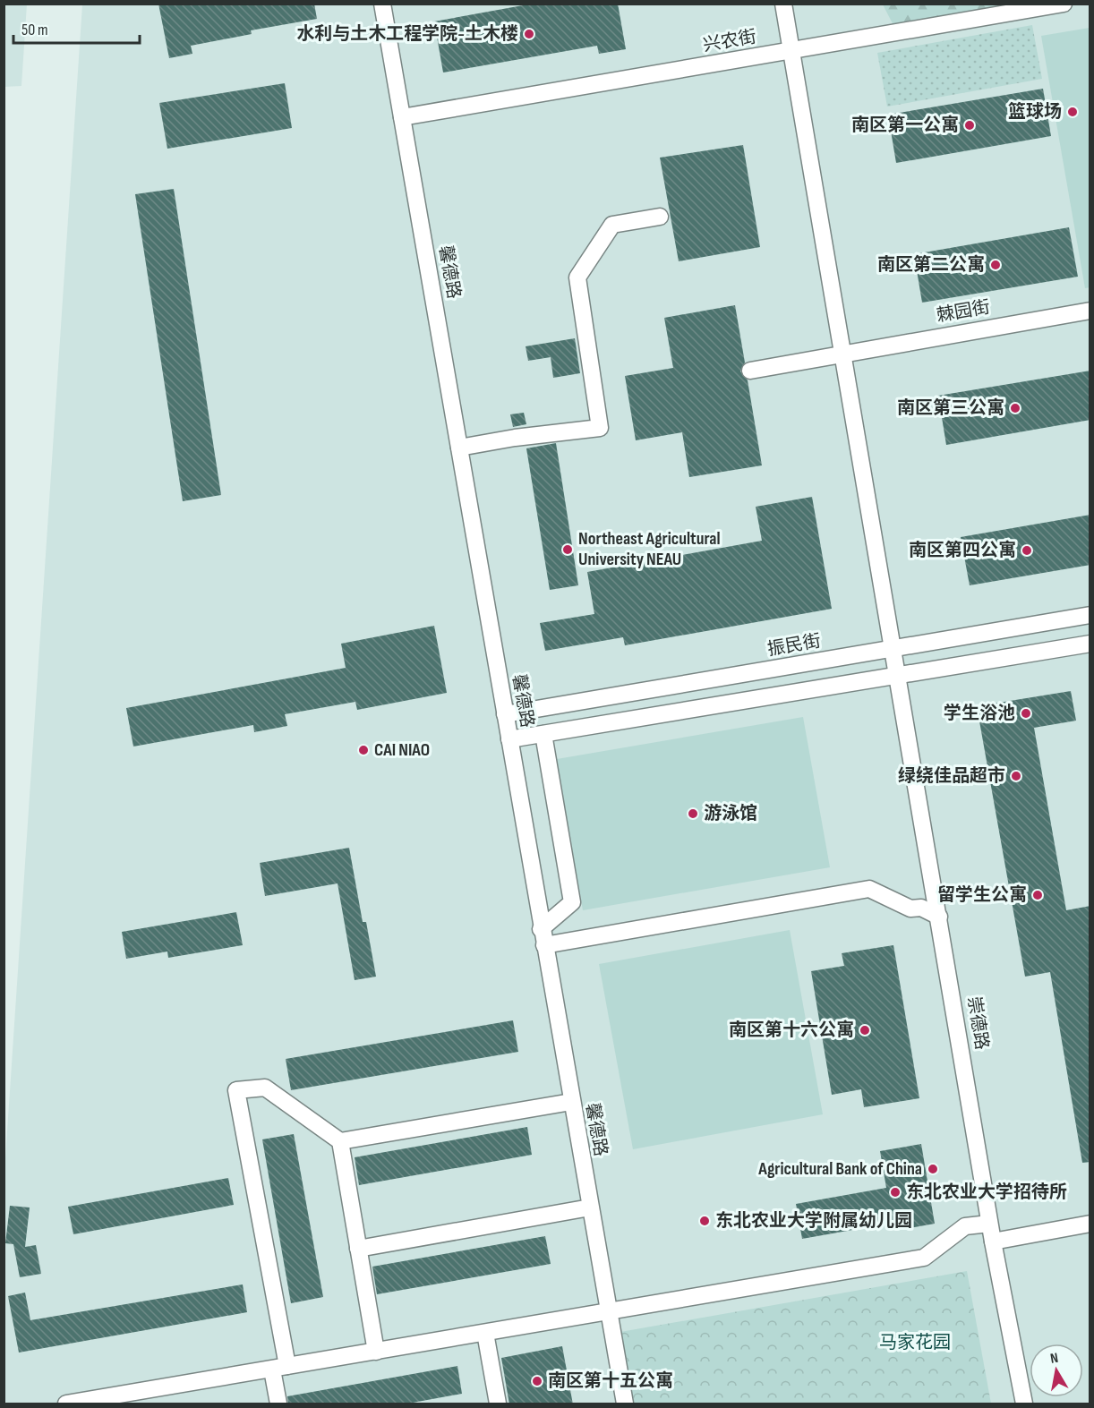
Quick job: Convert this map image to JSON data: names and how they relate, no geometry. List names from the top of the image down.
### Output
{
  "streets": {
    "street": [
      "兴农街",
      "馨德路",
      "棘园街",
      "振民街",
      "崇德路"
    ]
  },
  "crossings": [
    ["兴农街", "馨德路"],
    ["兴农街", "崇德路"],
    ["馨德路", "振民街"],
    ["棘园街", "崇德路"],
    ["振民街", "崇德路"]
  ],
  "parks": ["马家花园"],
  "places": [
    "水利与土木工程学院-土木楼",
    "篮球场",
    "南区第一公寓",
    "南区第二公寓",
    "南区第三公寓",
    "Northeast Agricultural University NEAU",
    "南区第四公寓",
    "学生浴池",
    "CAI NIAO",
    "绿绕佳品超市",
    "游泳馆",
    "留学生公寓",
    "南区第十六公寓",
    "Agricultural Bank of China",
    "东北农业大学招待所",
    "东北农业大学附属幼儿园",
    "南区第十五公寓"
  ],
  "scale_bar": "50 m",
  "north": "top"
}
